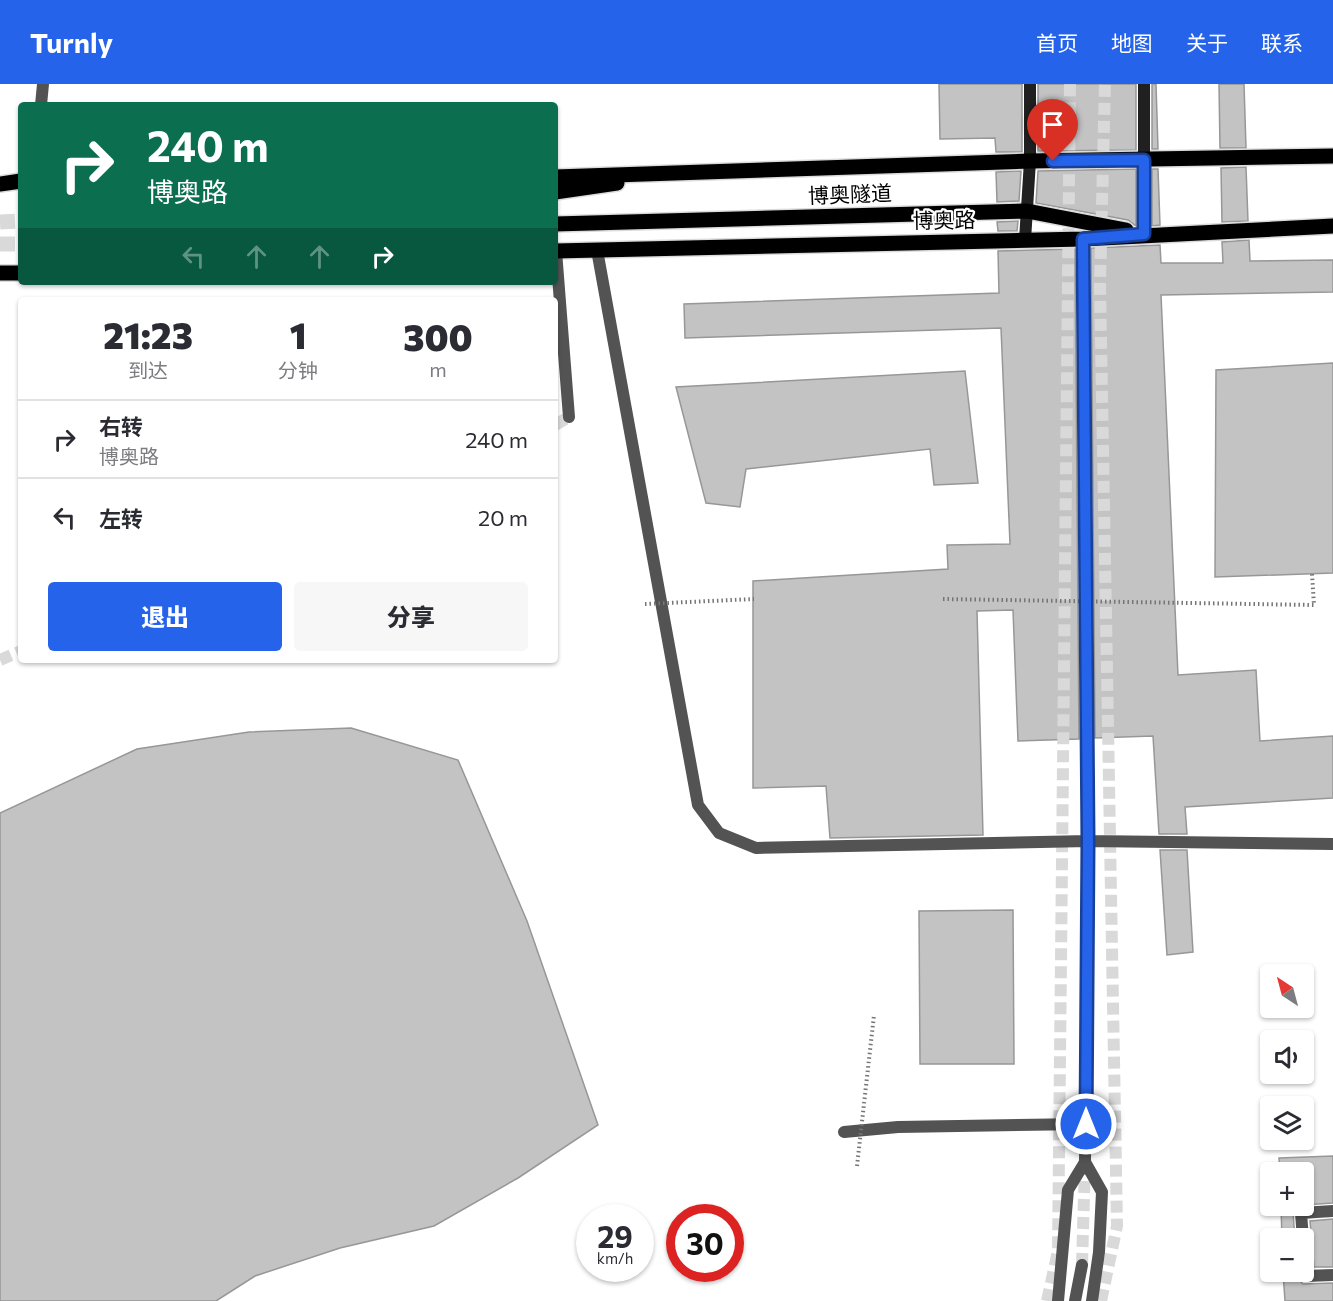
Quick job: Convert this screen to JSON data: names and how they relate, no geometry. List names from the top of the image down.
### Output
{
  "streets": {
    "main road": ["博奥隧道", "博奥路"]
  },
  "crossings": [
    ["博奥隧道", "博奥路"]
  ],
  "north": "top left",
  "page": {
    "header": "Turnly",
    "nav": [
      "首页",
      "地图",
      "关于",
      "联系"
    ],
    "turn": ["240 m", "博奥路"],
    "eta": [
      "21:23",
      "到达",
      "1",
      "分钟",
      "300",
      "m"
    ],
    "list": [
      {
        "name": "右转",
        "note": "博奥路",
        "value": "240 m"
      },
      {
        "name": "左转",
        "value": "20 m"
      }
    ],
    "buttons": ["退出", "分享"],
    "map_buttons": ["+", "−"],
    "speed": "29 km/h",
    "limit": "30"
  }
}
